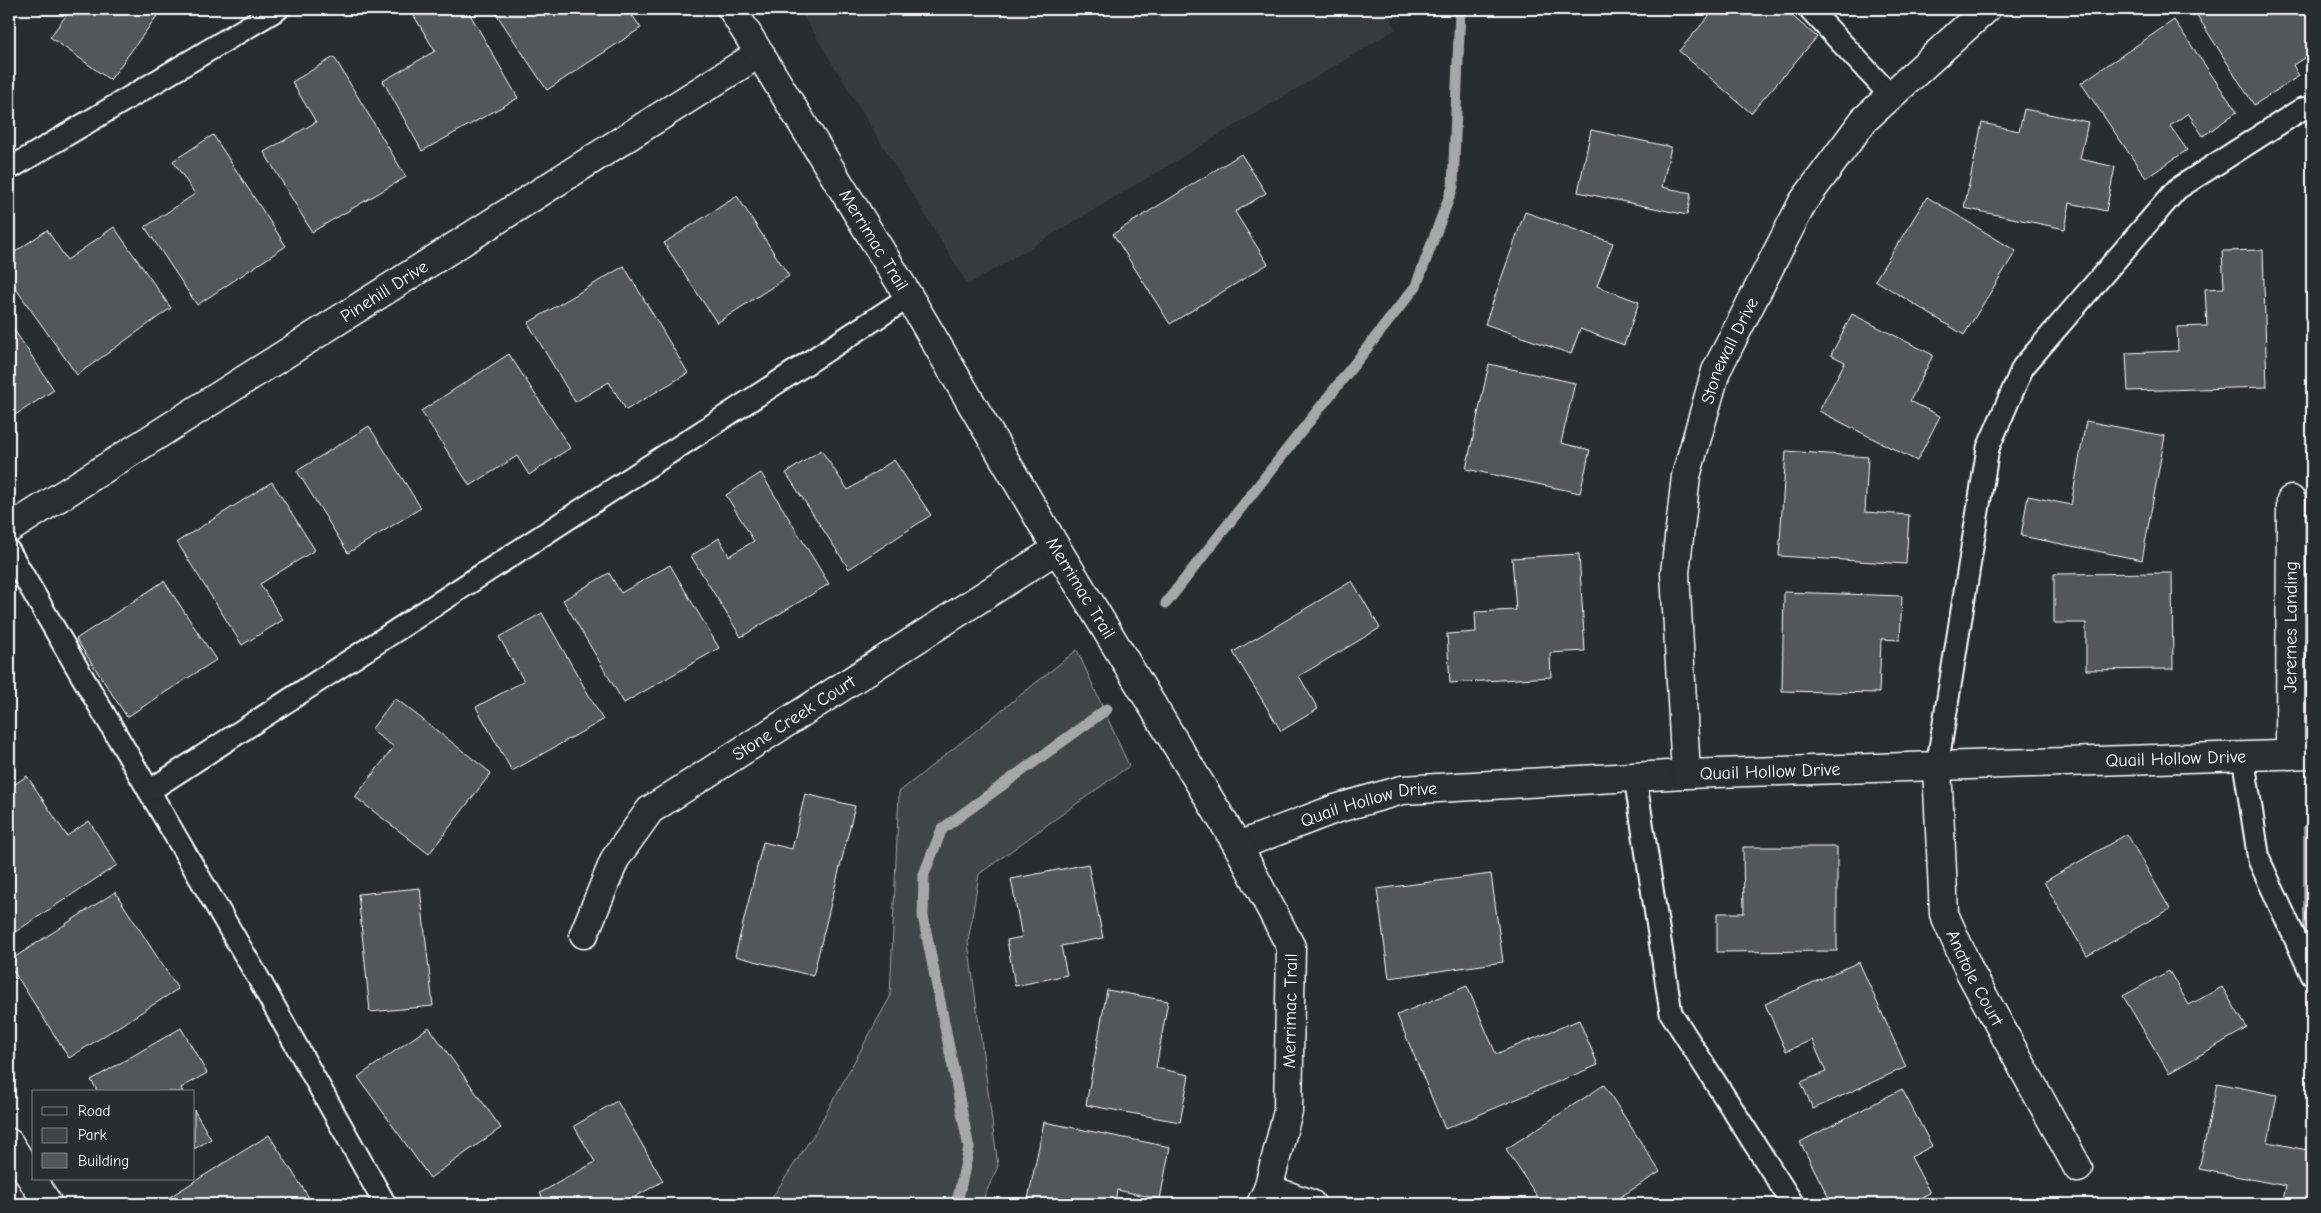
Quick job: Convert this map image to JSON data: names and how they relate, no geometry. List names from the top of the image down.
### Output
{
  "streets": {
    "street": [
      "Merrimac Trail",
      "Pinehill Drive",
      "Stonewall Drive",
      "Jeremes Landing",
      "Stone Creek Court",
      "Quail Hollow Drive",
      "Anatole Court"
    ]
  },
  "crossings": [
    ["Merrimac Trail", "Pinehill Drive"],
    ["Merrimac Trail", "Stone Creek Court"],
    ["Merrimac Trail", "Quail Hollow Drive"],
    ["Stonewall Drive", "Quail Hollow Drive"],
    ["Jeremes Landing", "Quail Hollow Drive"],
    ["Quail Hollow Drive", "Anatole Court"]
  ],
  "legend": ["Road", "Park", "Building"]
}
